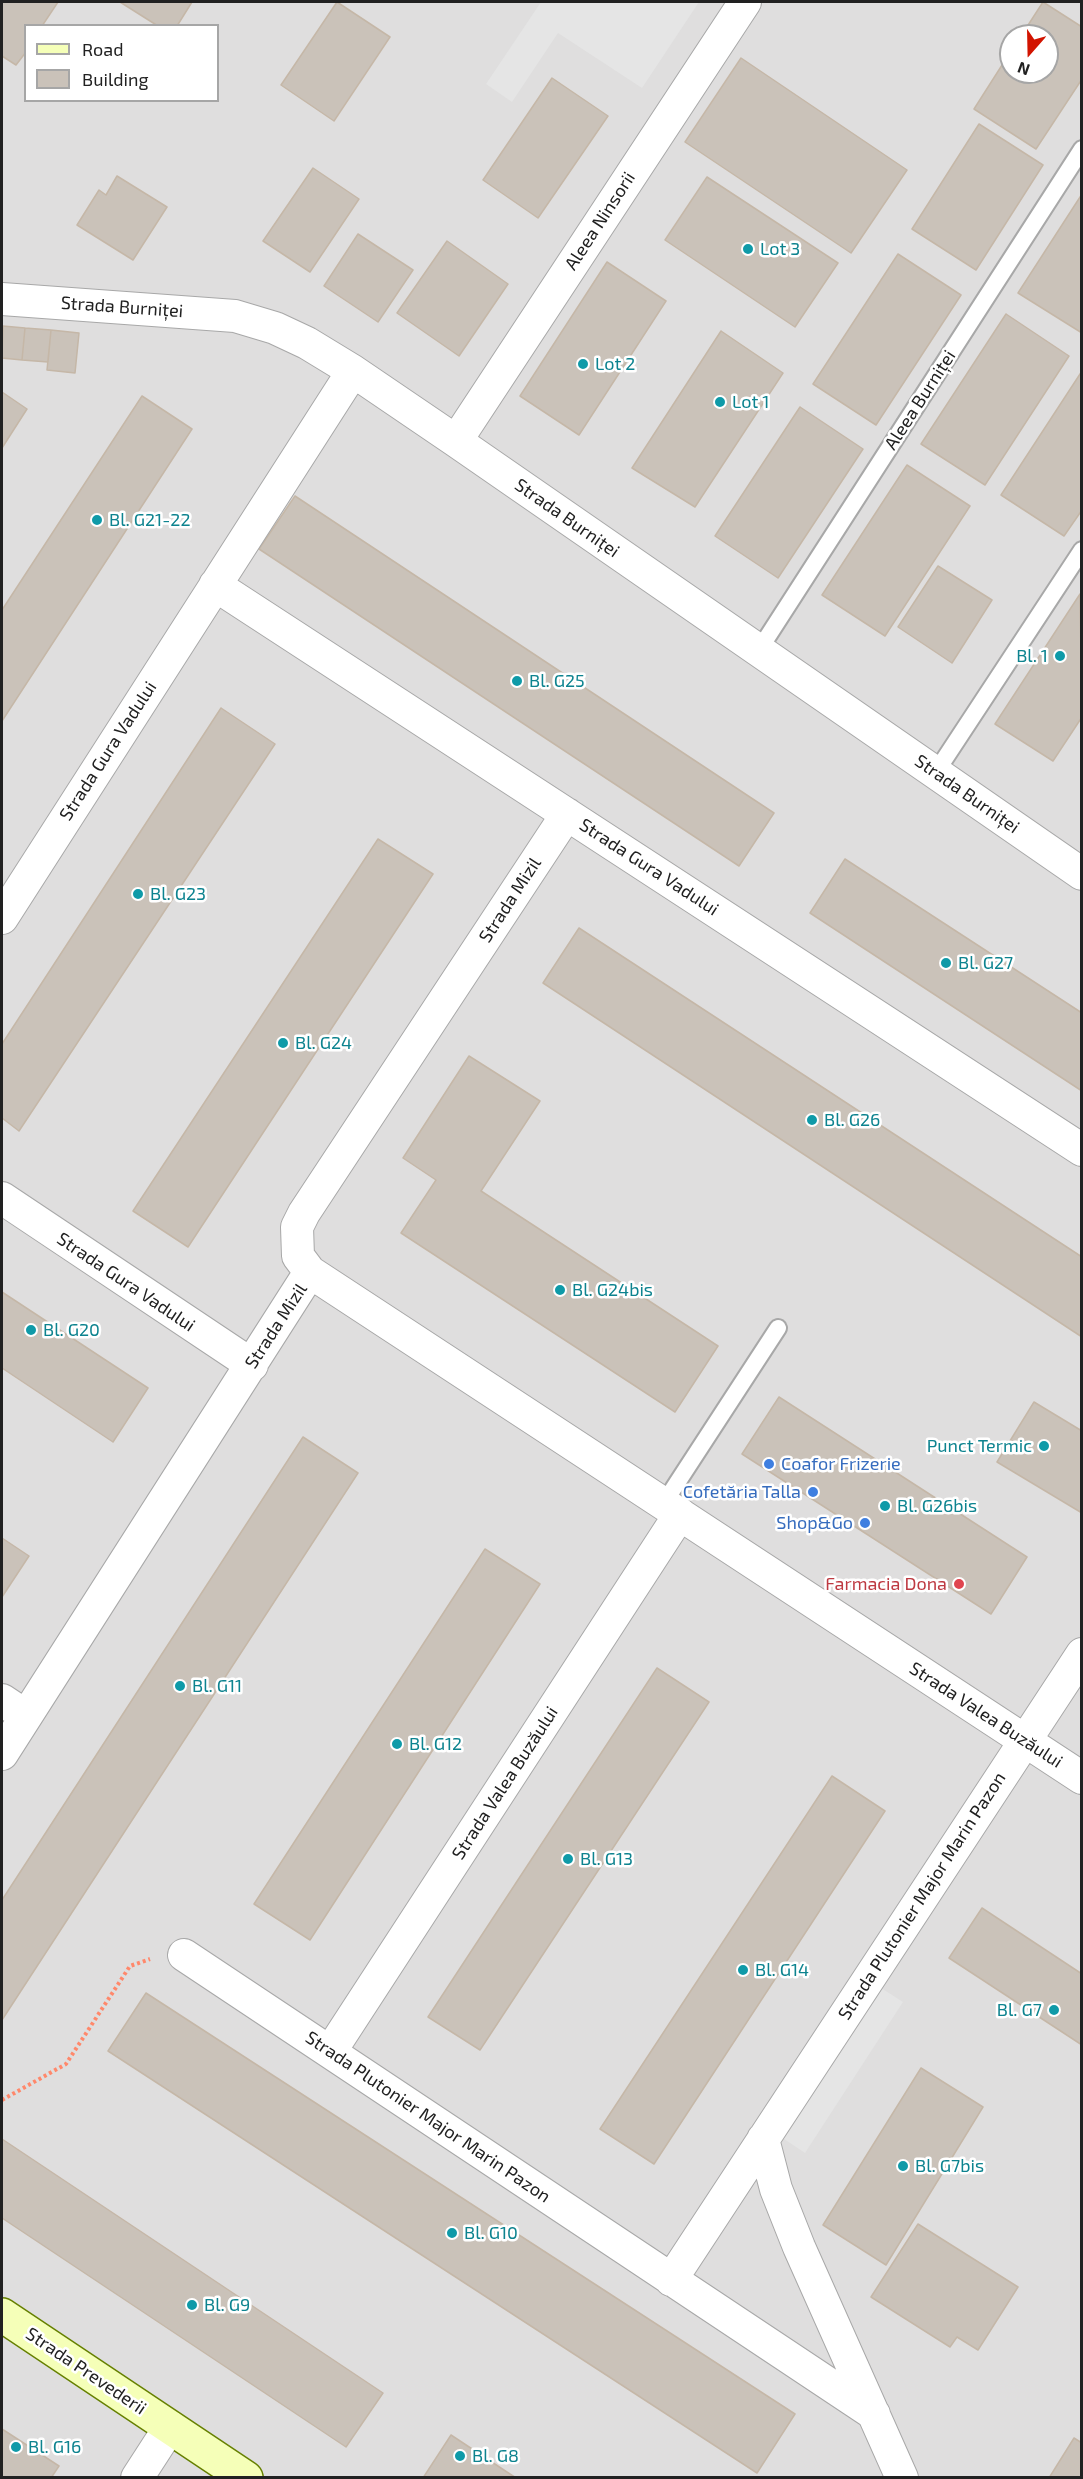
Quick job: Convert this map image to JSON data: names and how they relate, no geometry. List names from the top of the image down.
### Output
{
  "streets": {
    "street": [
      "Aleea Ninsorii",
      "Strada Burniței",
      "Strada Gura Vadului",
      "Strada Mizil",
      "Strada Valea Buzăului",
      "Strada Plutonier Major Marin Pazon",
      "Strada Prevederii"
    ],
    "lane": ["Aleea Burniței"]
  },
  "crossings": [
    ["Aleea Ninsorii", "Strada Burniței"],
    ["Strada Burniței", "Aleea Burniței"],
    ["Strada Burniței", "Strada Gura Vadului"],
    ["Strada Gura Vadului", "Strada Mizil"],
    ["Strada Mizil", "Strada Valea Buzăului"],
    ["Strada Valea Buzăului", "Strada Plutonier Major Marin Pazon"]
  ],
  "places": [
    "Lot 3",
    "Lot 2",
    "Lot 1",
    "Bl. G21-22",
    "Bl. 1",
    "Bl. G25",
    "Bl. G23",
    "Bl. G27",
    "Bl. G24",
    "Bl. G26",
    "Bl. G24bis",
    "Bl. G20",
    "Punct Termic",
    "Coafor Frizerie",
    "Cofetăria Talla",
    "Bl. G26bis",
    "Shop&Go",
    "Farmacia Dona",
    "Bl. G11",
    "Bl. G12",
    "Bl. G13",
    "Bl. G14",
    "Bl. G7",
    "Bl. G7bis",
    "Bl. G10",
    "Bl. G9",
    "Bl. G16",
    "Bl. G8"
  ],
  "legend": ["Road", "Building"],
  "north": "bottom"
}
